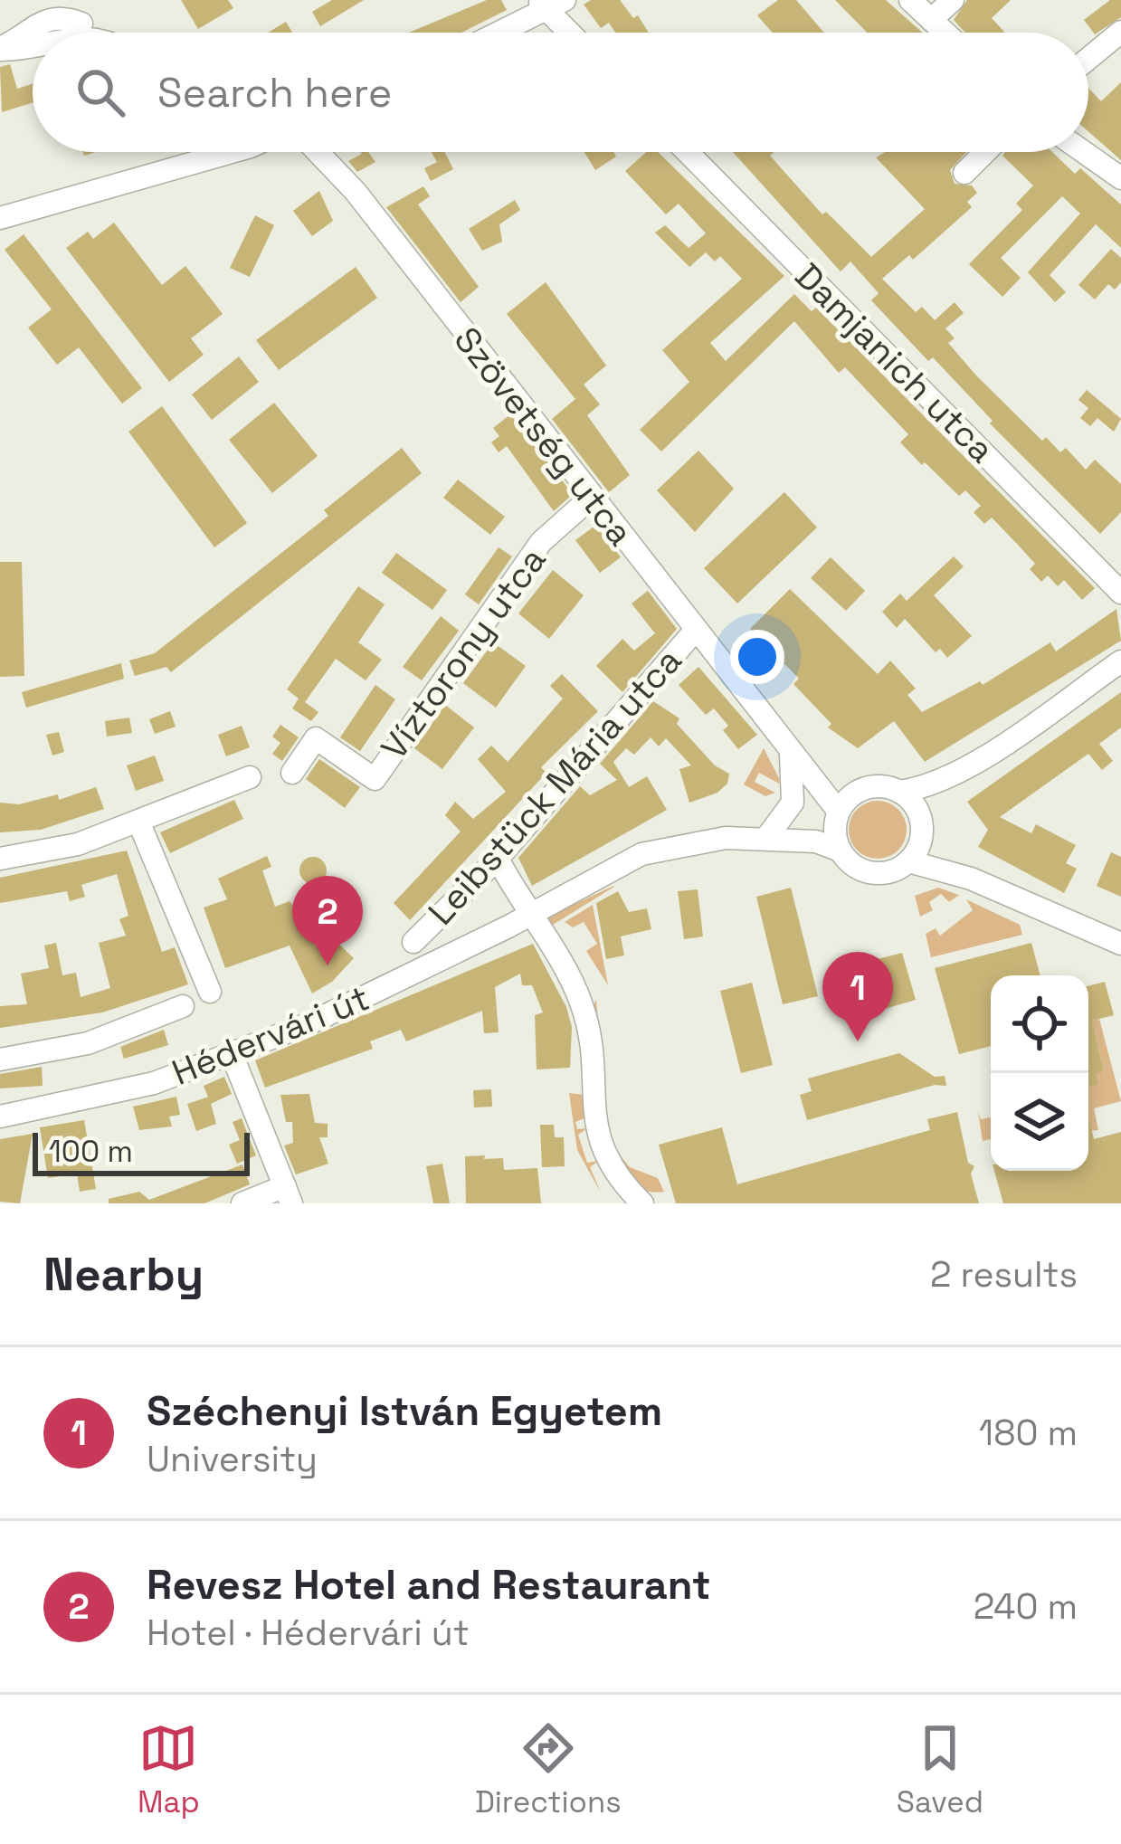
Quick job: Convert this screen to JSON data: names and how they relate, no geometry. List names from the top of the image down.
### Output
{
  "streets": {
    "street": [
      "Damjanich utca",
      "Szövetség utca",
      "Víztorony utca",
      "Leibstück Mária utca",
      "Hédervári út"
    ]
  },
  "crossings": [
    ["Szövetség utca", "Víztorony utca"],
    ["Szövetség utca", "Leibstück Mária utca"],
    ["Szövetség utca", "Hédervári út"]
  ],
  "scale_bar": "100 m",
  "page": {
    "search": "Search here",
    "pins": ["2", "1"],
    "scale": "100 m",
    "heading": ["Nearby", "2 results"],
    "list": [
      {
        "mark": "1",
        "name": "Széchenyi István Egyetem",
        "note": "University",
        "value": "180 m"
      },
      {
        "mark": "2",
        "name": "Revesz Hotel and Restaurant",
        "note": "Hotel · Hédervári út",
        "value": "240 m"
      }
    ],
    "nav": ["Map", "Directions", "Saved"]
  }
}
